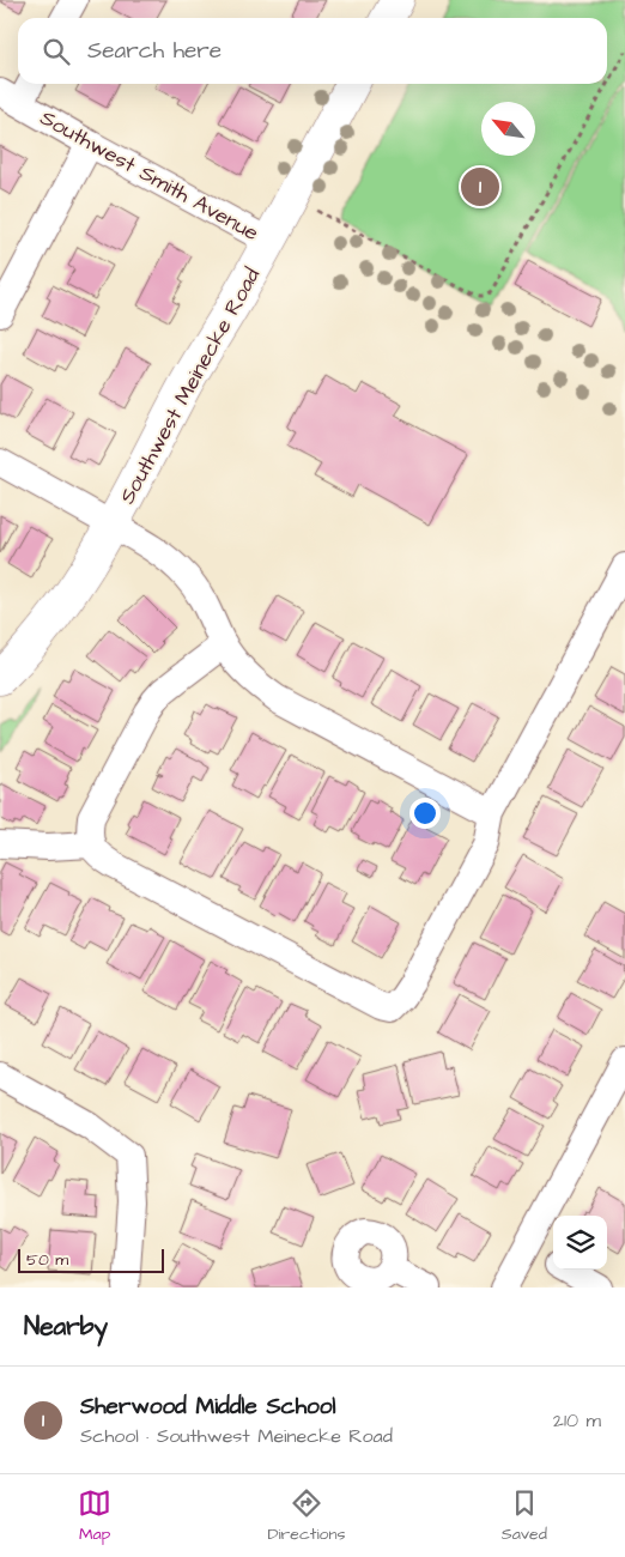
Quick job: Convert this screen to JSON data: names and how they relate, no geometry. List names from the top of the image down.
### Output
{
  "streets": {
    "main road": ["Southwest Meinecke Road"],
    "street": ["Southwest Smith Avenue"]
  },
  "crossings": [
    ["Southwest Smith Avenue", "Southwest Meinecke Road"]
  ],
  "scale_bar": "50 m",
  "north": "top left",
  "page": {
    "search": "Search here",
    "pins": "1",
    "scale": "50 m",
    "heading": "Nearby",
    "list": [
      {
        "mark": "1",
        "name": "Sherwood Middle School",
        "note": "School · Southwest Meinecke Road",
        "value": "210 m"
      }
    ],
    "nav": ["Map", "Directions", "Saved"]
  }
}
